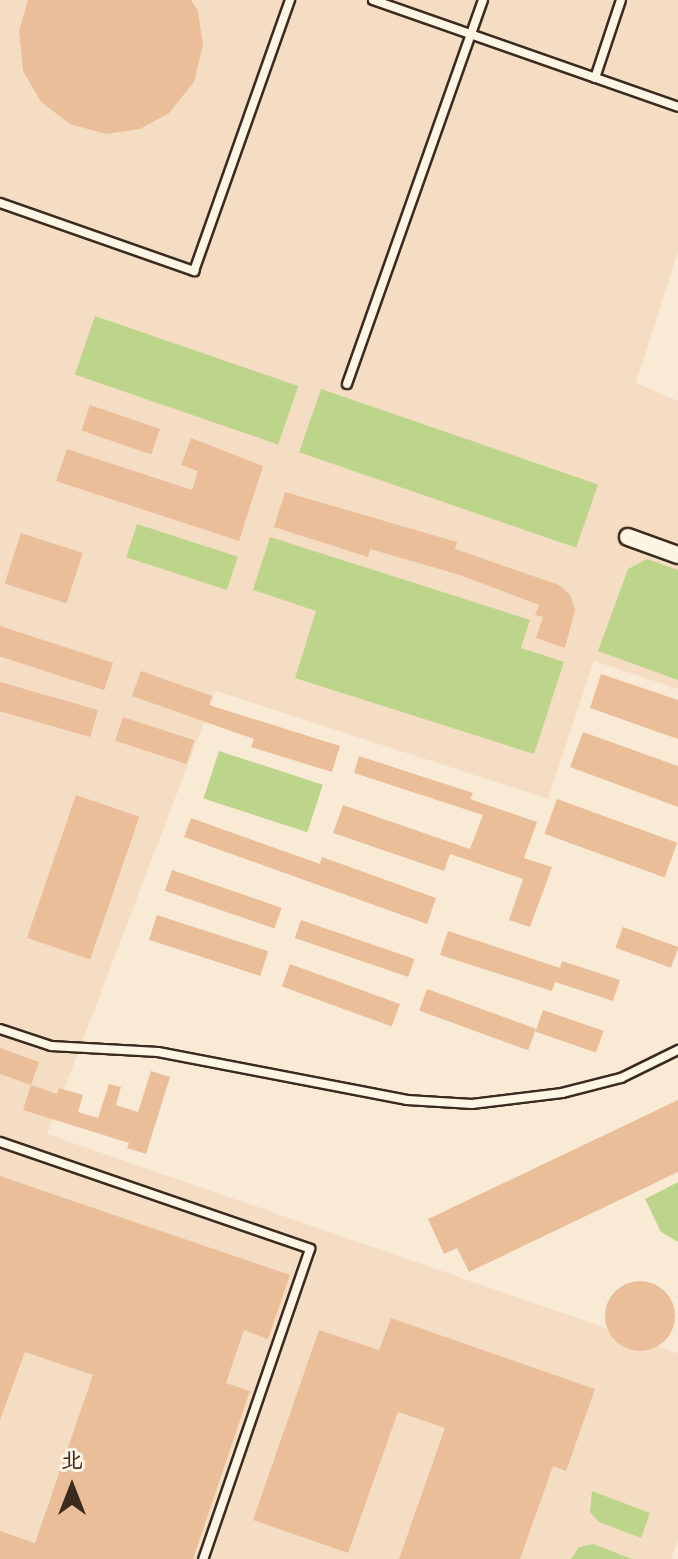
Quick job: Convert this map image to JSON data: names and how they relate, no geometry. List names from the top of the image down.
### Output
{
  "north": "top"
}
